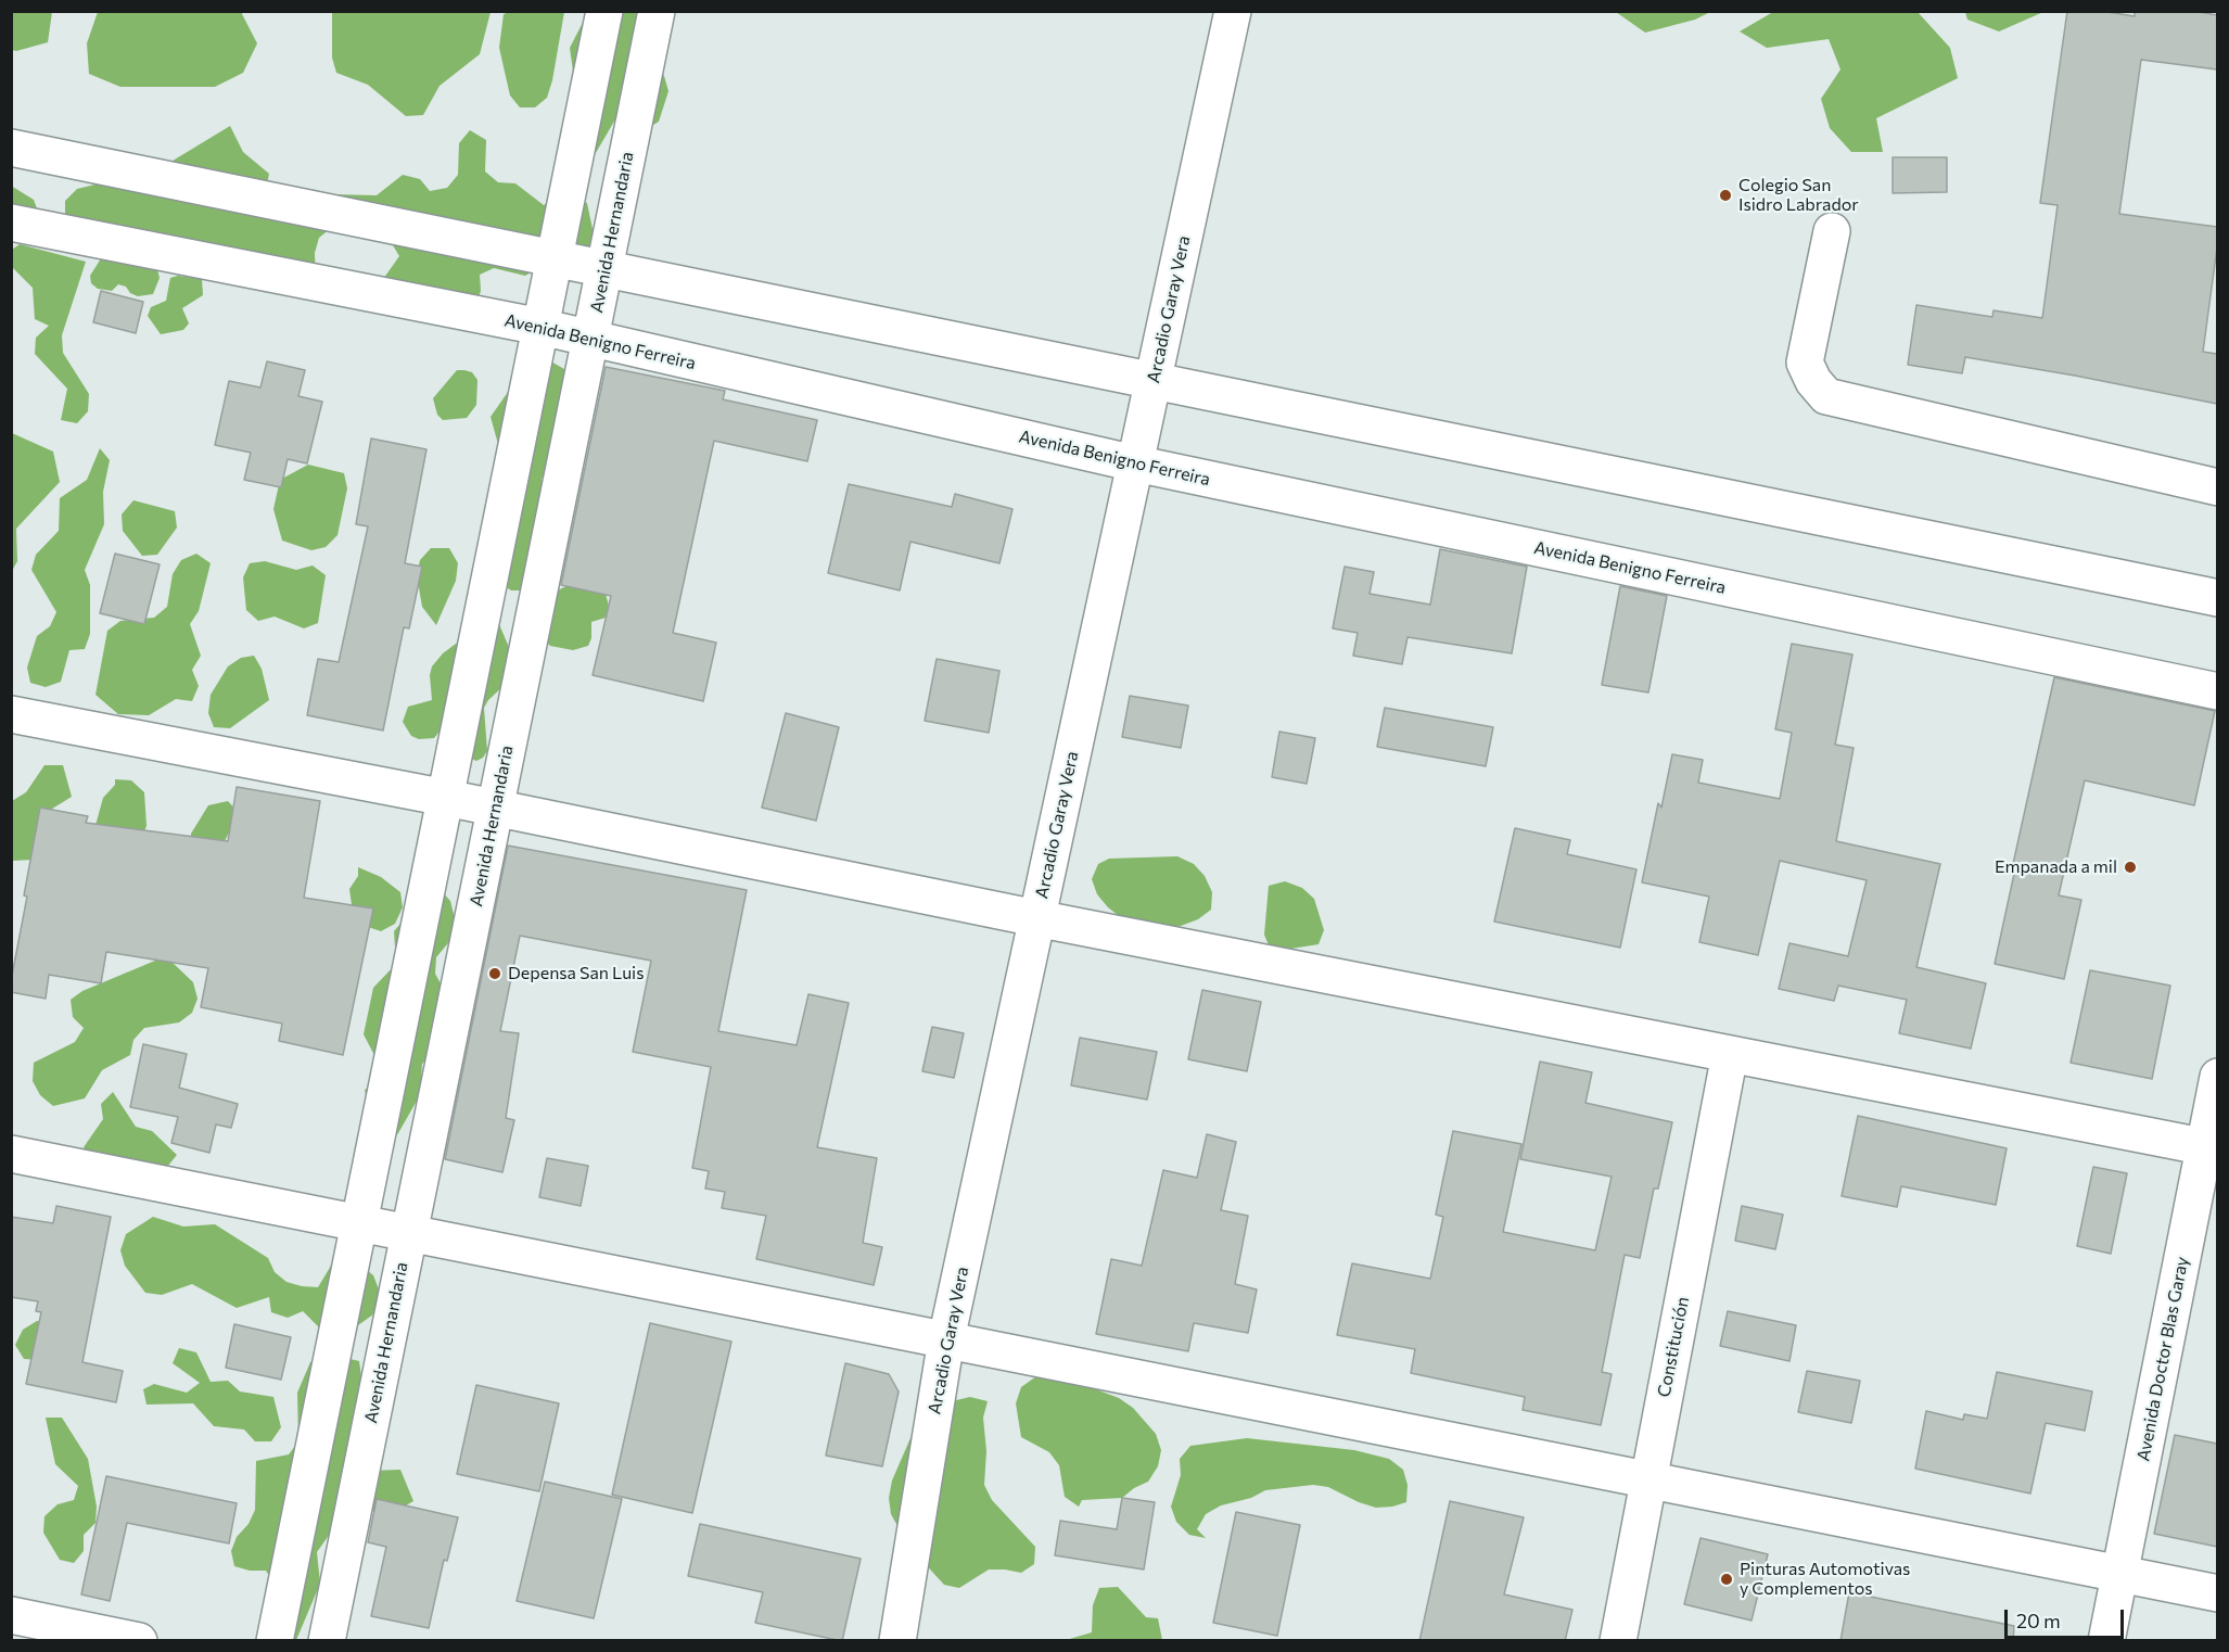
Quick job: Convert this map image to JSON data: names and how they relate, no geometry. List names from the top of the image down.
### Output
{
  "streets": {
    "street": [
      "Avenida Hernandaria",
      "Arcadio Garay Vera",
      "Avenida Benigno Ferreira",
      "Constitución",
      "Avenida Doctor Blas Garay"
    ]
  },
  "crossings": [
    ["Avenida Hernandaria", "Avenida Benigno Ferreira"],
    ["Arcadio Garay Vera", "Avenida Benigno Ferreira"]
  ],
  "places": [
    "Colegio San Isidro Labrador",
    "Empanada a mil",
    "Depensa San Luis",
    "Pinturas Automotivas y Complementos"
  ],
  "scale_bar": "20 m"
}
